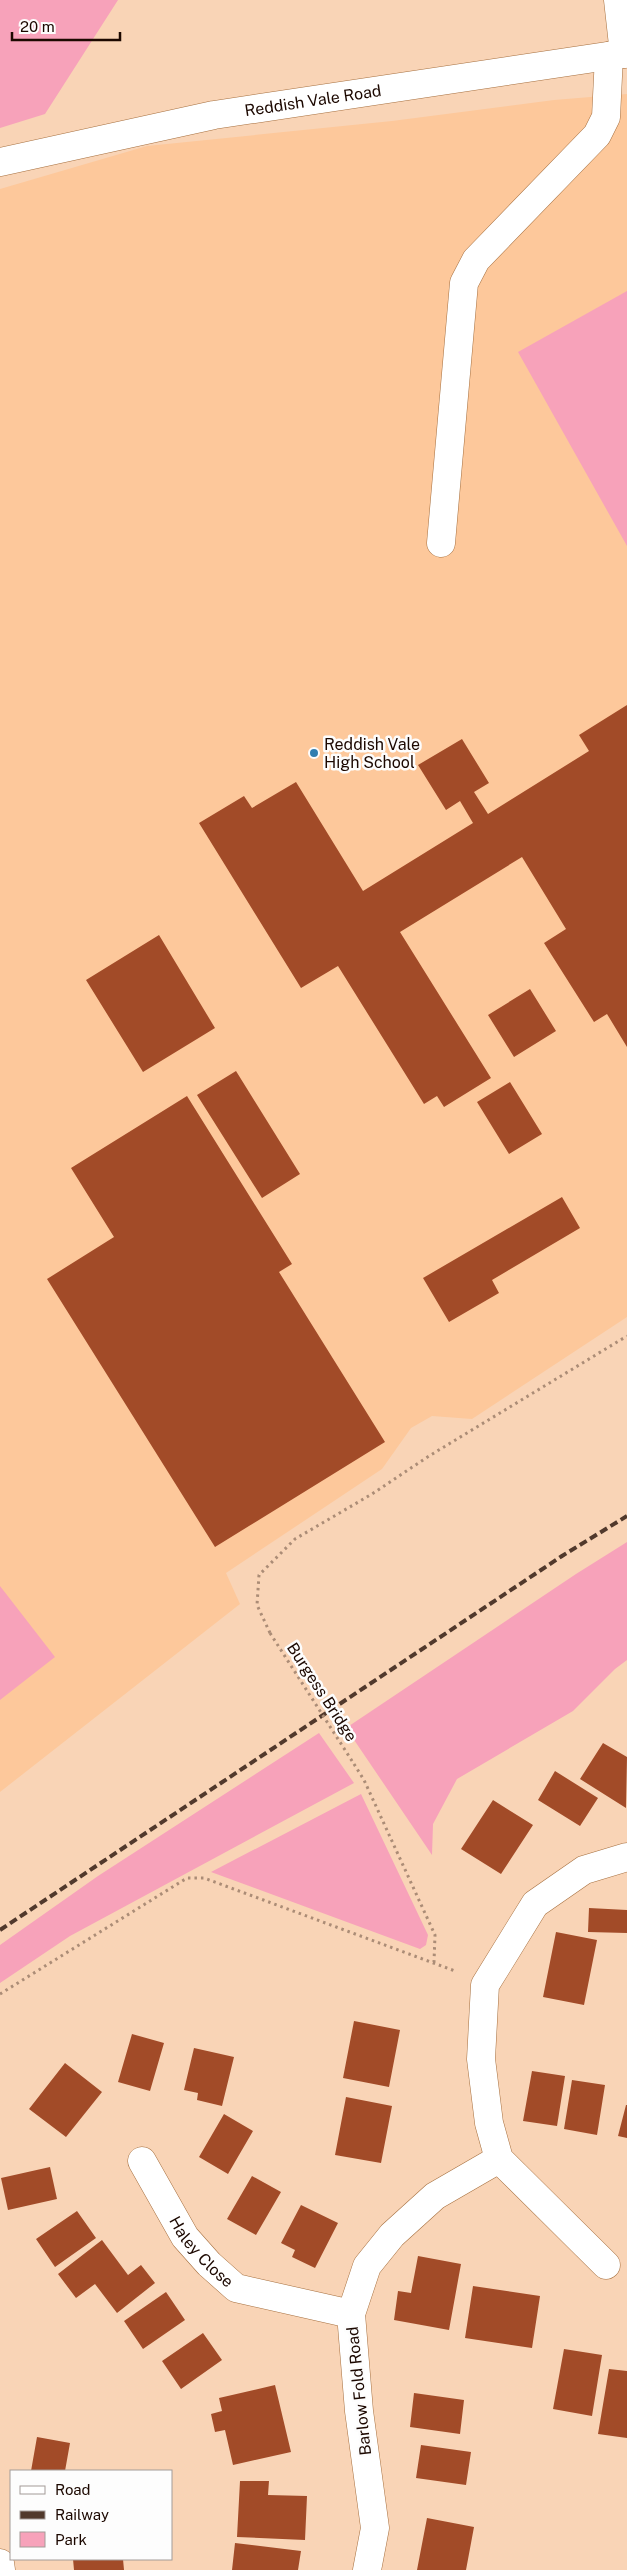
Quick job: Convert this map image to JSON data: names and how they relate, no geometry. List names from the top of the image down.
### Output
{
  "streets": {
    "street": ["Reddish Vale Road", "Haley Close", "Barlow Fold Road"],
    "path": ["Burgess Bridge"]
  },
  "crossings": [
    ["Haley Close", "Barlow Fold Road"]
  ],
  "places": ["Reddish Vale High School"],
  "legend": ["Road", "Railway", "Park"],
  "scale_bar": "20 m"
}
